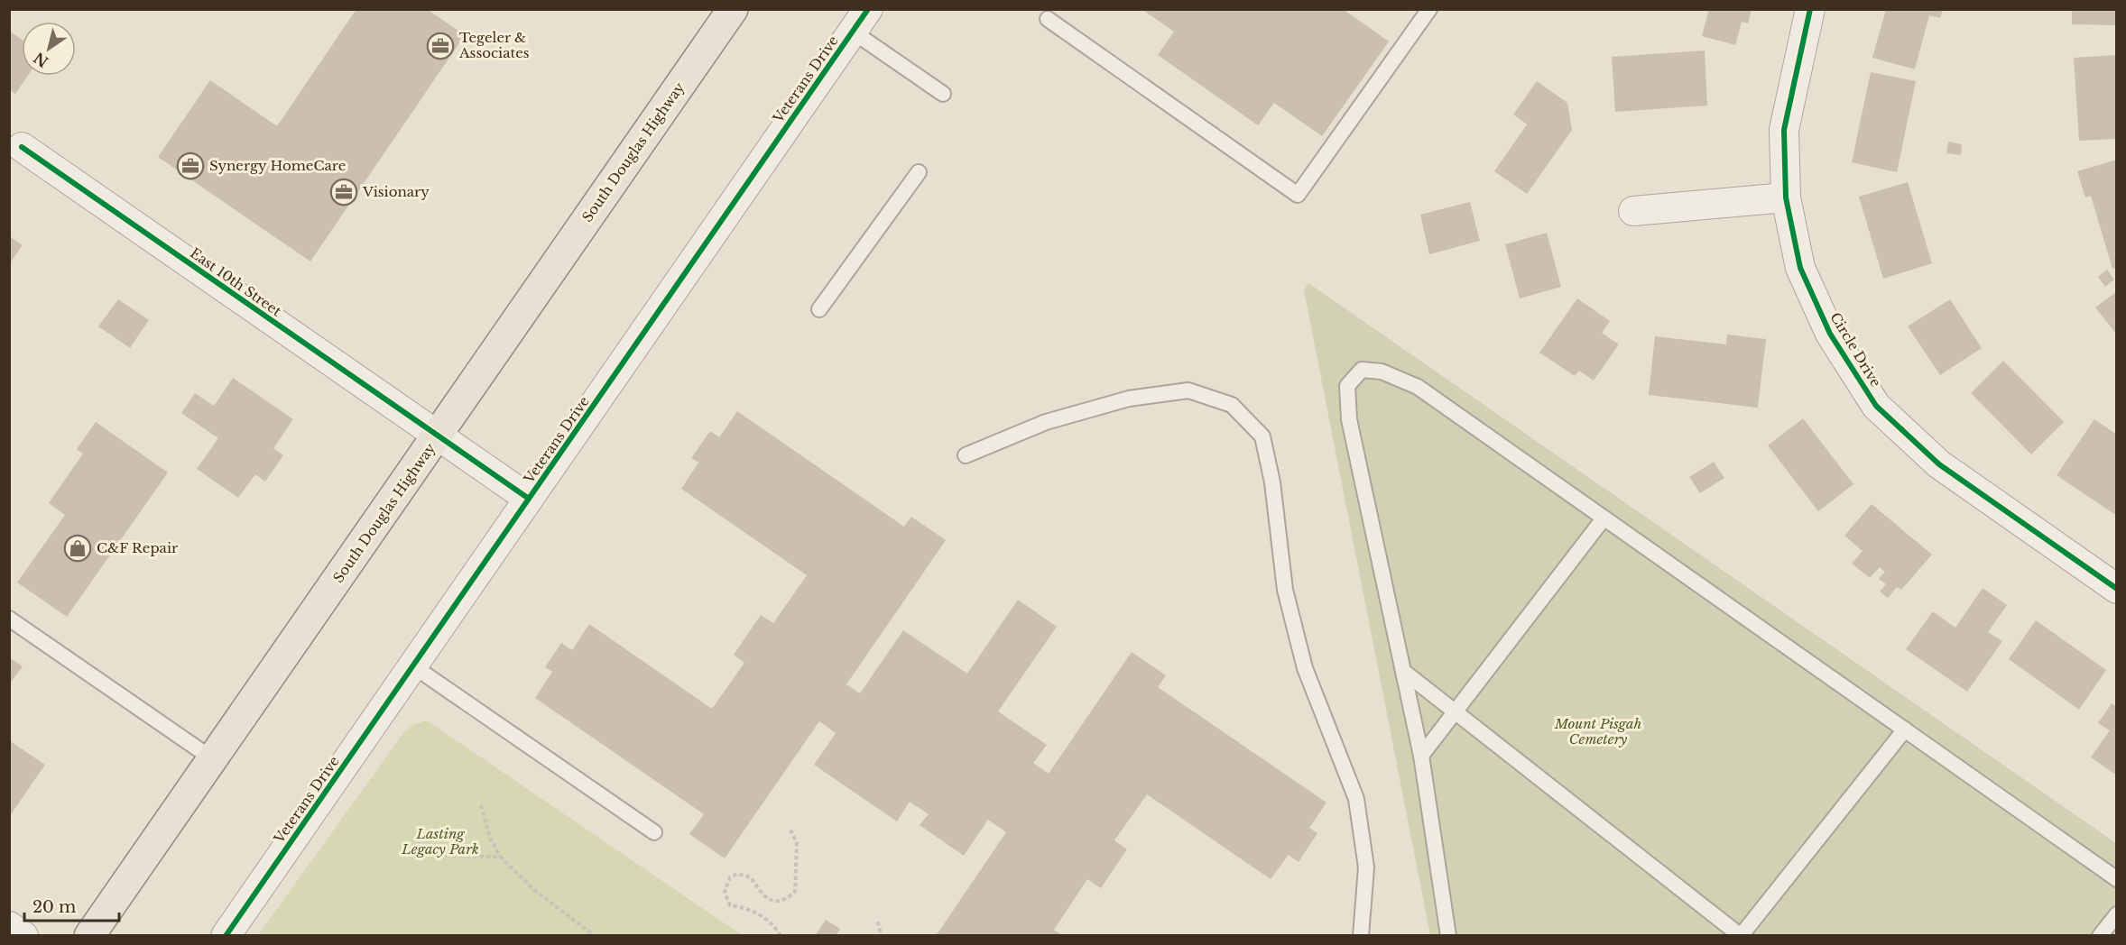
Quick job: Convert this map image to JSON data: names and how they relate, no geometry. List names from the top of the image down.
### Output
{
  "streets": {
    "main road": ["South Douglas Highway"],
    "street": ["Veterans Drive", "East 10th Street", "Circle Drive"]
  },
  "crossings": [
    ["Veterans Drive", "East 10th Street"],
    ["South Douglas Highway", "East 10th Street"]
  ],
  "parks": ["Mount Pisgah Cemetery", "Lasting Legacy Park"],
  "places": {
    "office": ["Tegeler & Associates", "Synergy HomeCare", "Visionary"],
    "shop": ["C&F Repair"]
  },
  "scale_bar": "20 m",
  "north": "bottom left"
}
